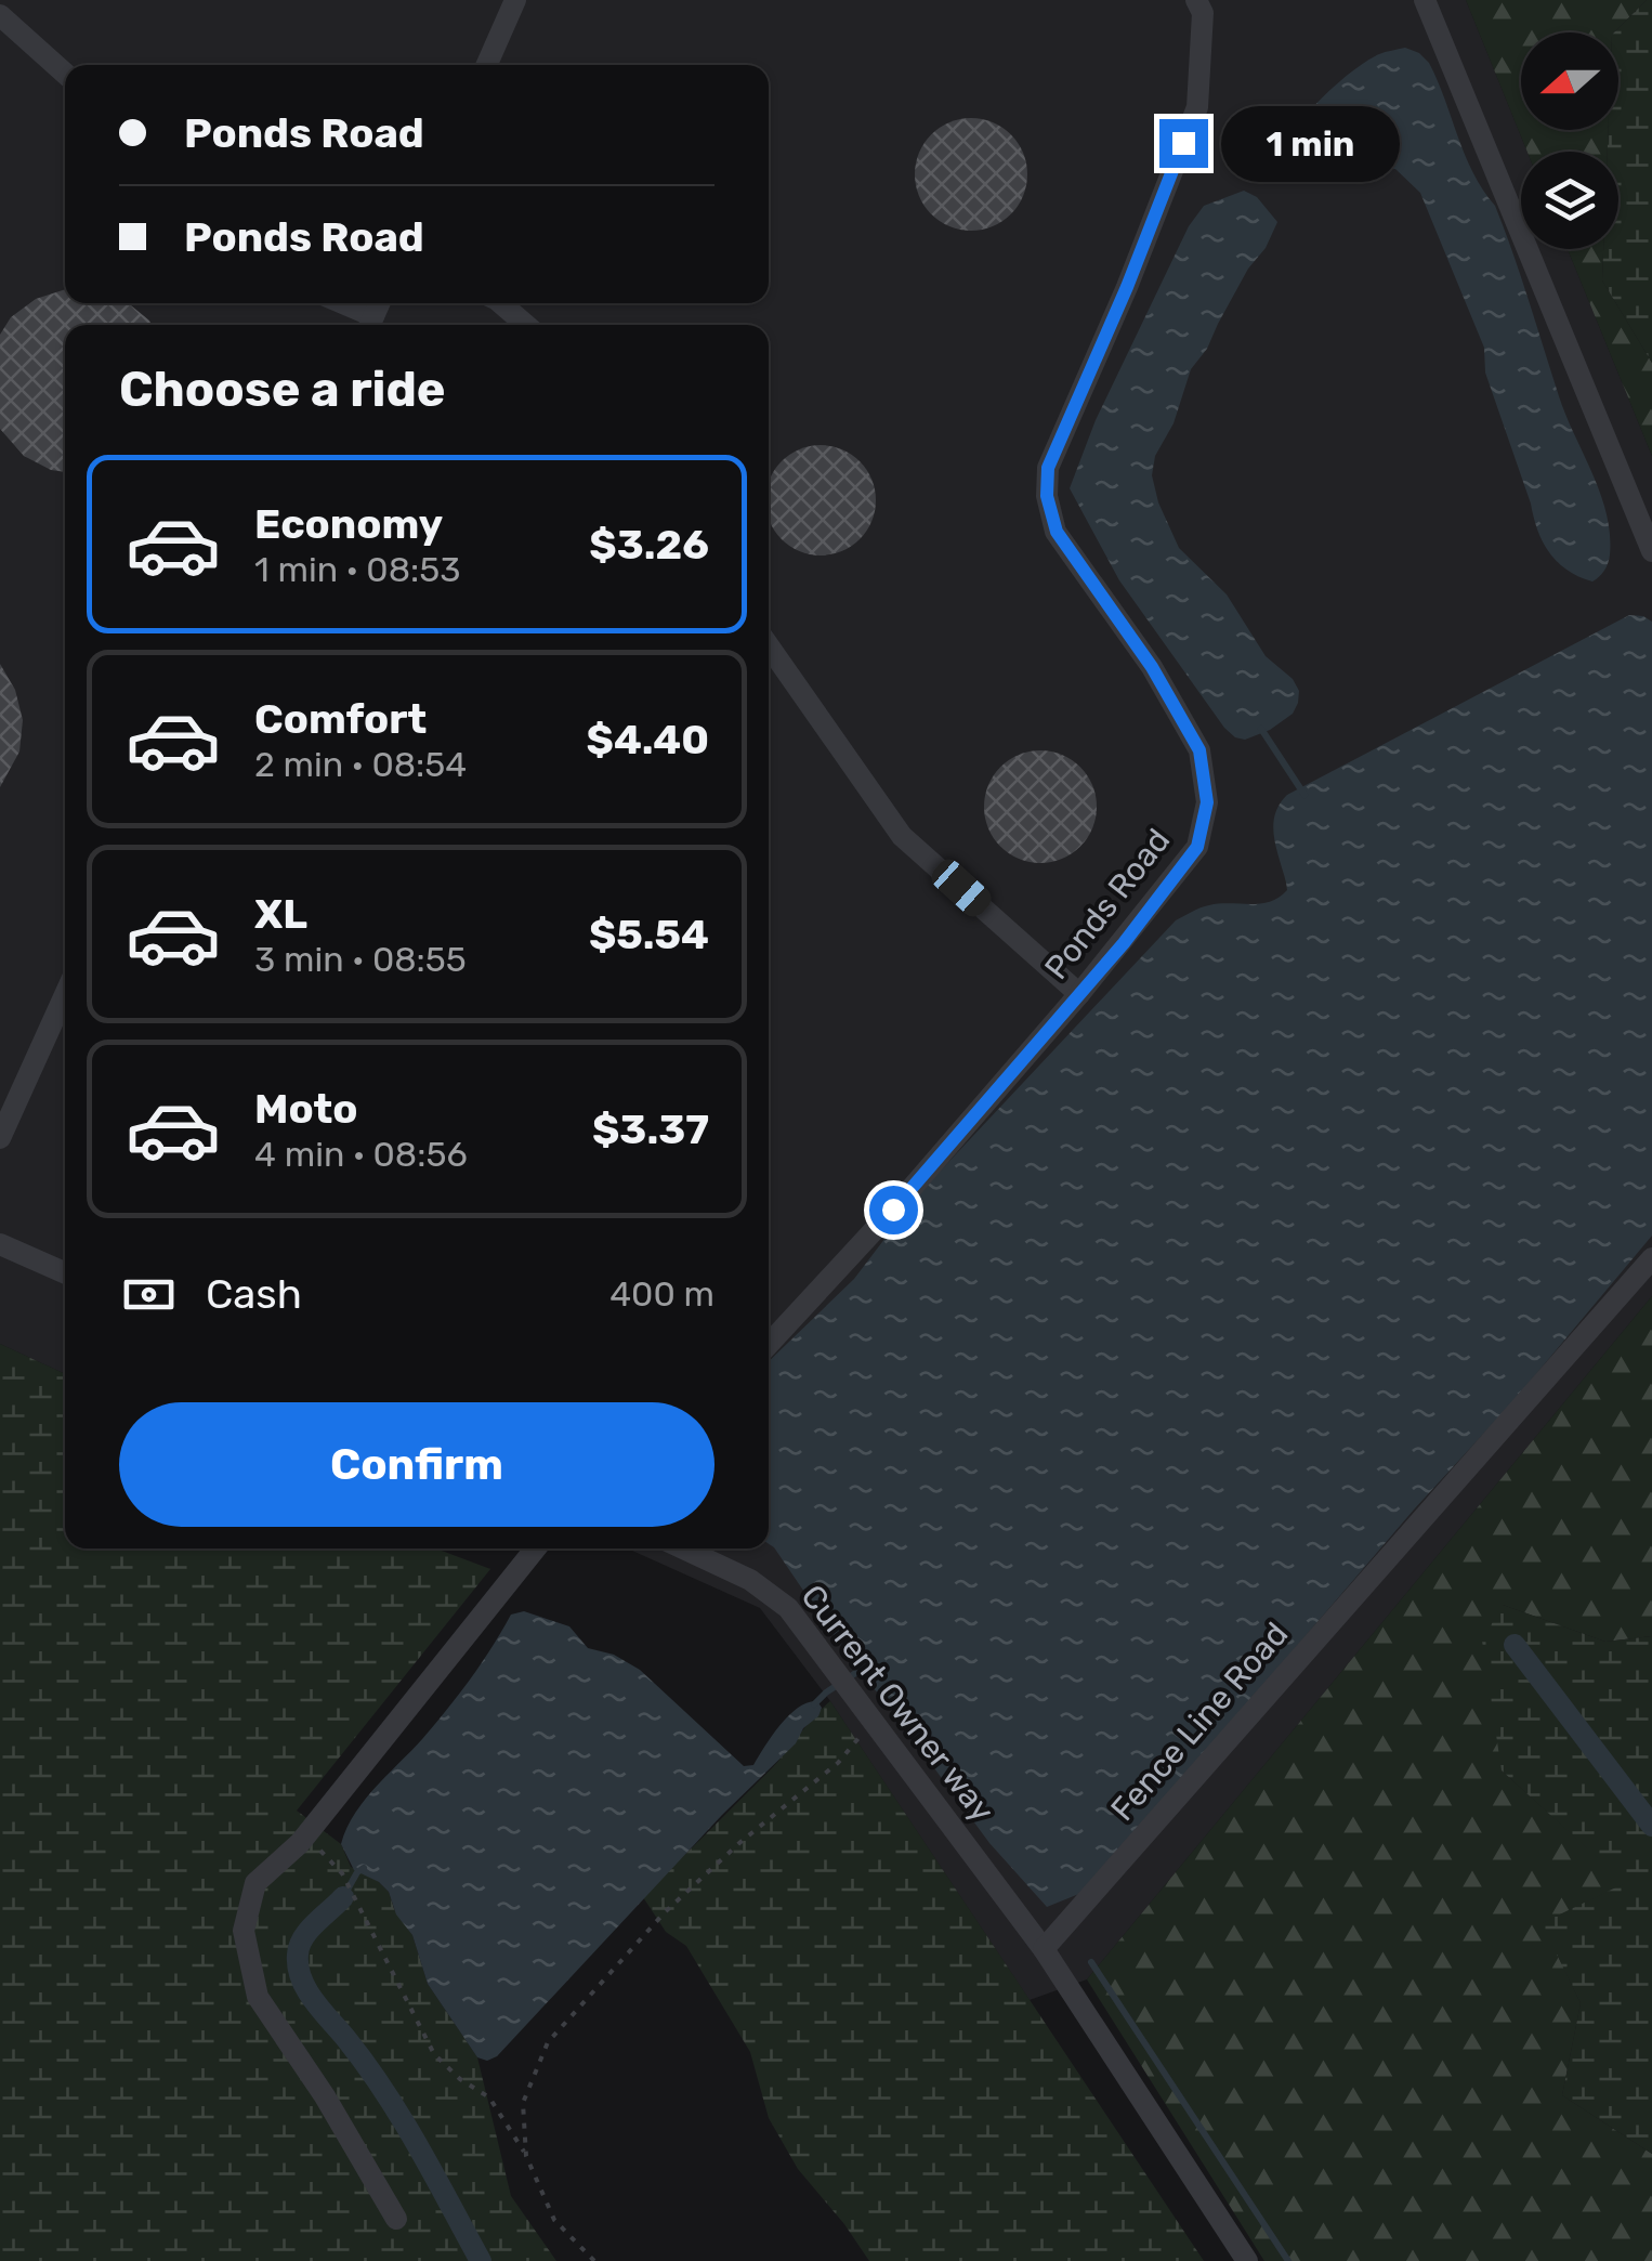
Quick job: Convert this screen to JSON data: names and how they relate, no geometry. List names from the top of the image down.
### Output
{
  "streets": {
    "street": ["Ponds Road", "Current Owner way", "Fence Line Road"]
  },
  "crossings": [
    ["Current Owner way", "Fence Line Road"]
  ],
  "north": "left",
  "page": {
    "banner": ["Ponds Road", "Ponds Road"],
    "bubble": "1 min",
    "heading": "Choose a ride",
    "list": [
      {
        "name": "Economy",
        "note": "1 min · 08:53",
        "value": "$3.26"
      },
      {
        "name": "Comfort",
        "note": "2 min · 08:54",
        "value": "$4.40"
      },
      {
        "name": "XL",
        "note": "3 min · 08:55",
        "value": "$5.54"
      },
      {
        "name": "Moto",
        "note": "4 min · 08:56",
        "value": "$3.37"
      }
    ],
    "pay": ["Cash", "400 m"],
    "buttons": "Confirm"
  }
}
